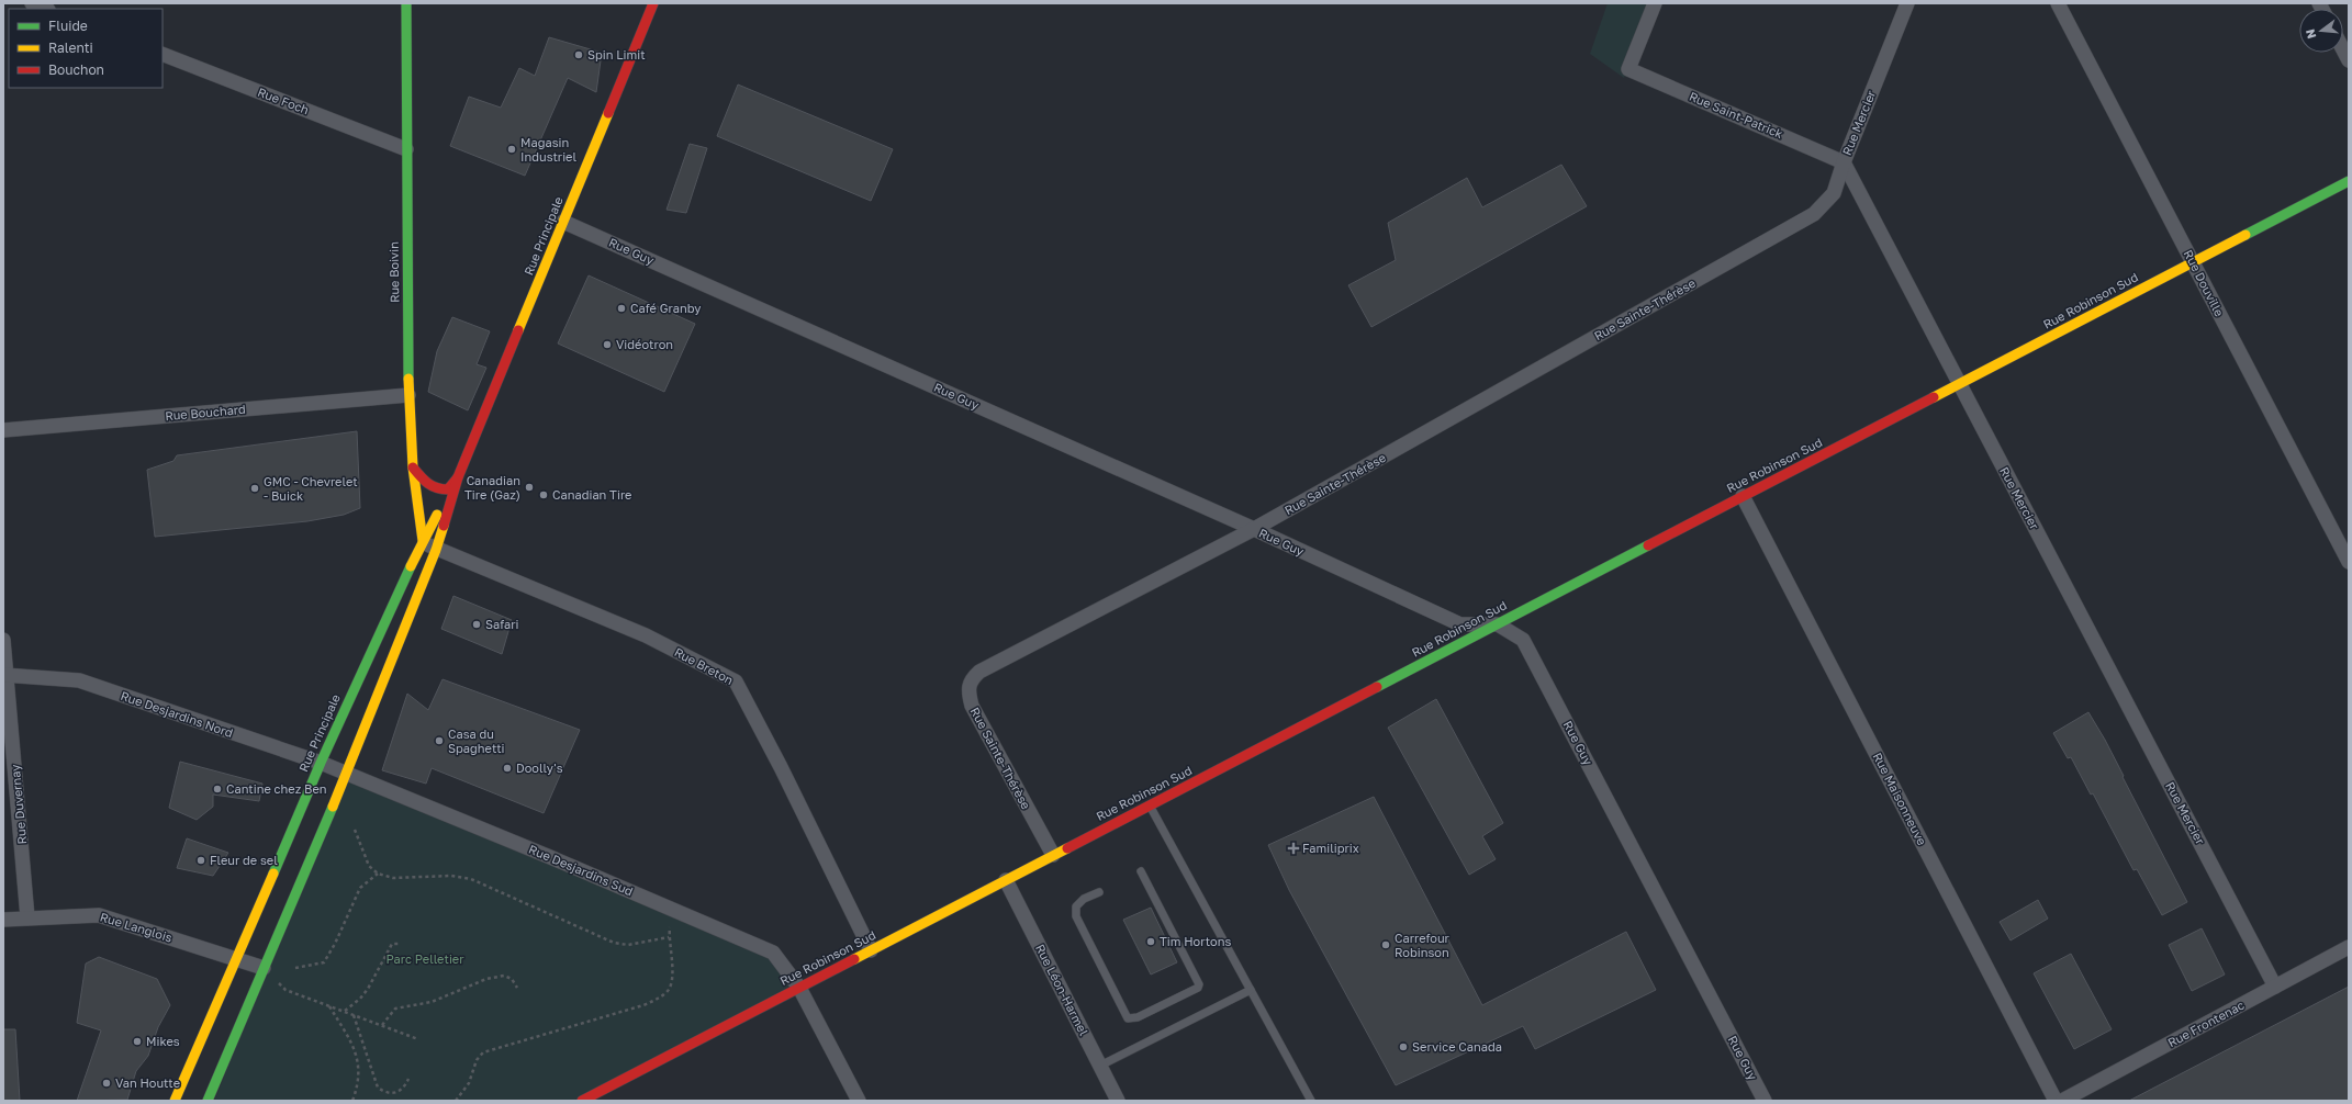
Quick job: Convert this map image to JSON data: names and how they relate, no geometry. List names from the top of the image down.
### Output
{
  "streets": {
    "street": [
      "Rue Foch",
      "Rue Saint-Patrick",
      "Rue Mercier",
      "Rue Principale",
      "Rue Guy",
      "Rue Boivin",
      "Rue Douville",
      "Rue Robinson Sud",
      "Rue Sainte-Thérèse",
      "Rue Bouchard",
      "Rue Breton",
      "Rue Desjardins Nord",
      "Rue Maisonneuve",
      "Rue Duvernay",
      "Rue Desjardins Sud",
      "Rue Langlois",
      "Rue Léon-Harmel",
      "Rue Frontenac"
    ]
  },
  "crossings": [
    ["Rue Foch", "Rue Boivin"],
    ["Rue Saint-Patrick", "Rue Mercier"],
    ["Rue Saint-Patrick", "Rue Sainte-Thérèse"],
    ["Rue Mercier", "Rue Robinson Sud"],
    ["Rue Mercier", "Rue Sainte-Thérèse"],
    ["Rue Mercier", "Rue Frontenac"],
    ["Rue Principale", "Rue Guy"],
    ["Rue Principale", "Rue Boivin"],
    ["Rue Principale", "Rue Breton"],
    ["Rue Principale", "Rue Desjardins Nord"],
    ["Rue Principale", "Rue Desjardins Sud"],
    ["Rue Principale", "Rue Langlois"],
    ["Rue Guy", "Rue Robinson Sud"],
    ["Rue Guy", "Rue Sainte-Thérèse"],
    ["Rue Boivin", "Rue Bouchard"],
    ["Rue Boivin", "Rue Breton"],
    ["Rue Douville", "Rue Robinson Sud"],
    ["Rue Robinson Sud", "Rue Sainte-Thérèse"],
    ["Rue Robinson Sud", "Rue Breton"],
    ["Rue Robinson Sud", "Rue Maisonneuve"],
    ["Rue Robinson Sud", "Rue Desjardins Sud"],
    ["Rue Robinson Sud", "Rue Léon-Harmel"],
    ["Rue Desjardins Nord", "Rue Duvernay"],
    ["Rue Desjardins Nord", "Rue Desjardins Sud"],
    ["Rue Duvernay", "Rue Langlois"]
  ],
  "parks": ["Parc Pelletier"],
  "places": {
    "other": [
      "Spin Limit",
      "Magasin Industriel",
      "Café Granby",
      "Vidéotron",
      "Canadian Tire (Gaz)",
      "GMC - Chevrelet - Buick",
      "Canadian Tire",
      "Safari",
      "Casa du Spaghetti",
      "Doolly's",
      "Cantine chez Ben",
      "Fleur de sel",
      "Tim Hortons",
      "Carrefour Robinson",
      "Mikes",
      "Service Canada",
      "Van Houtte"
    ],
    "health": ["Familiprix"]
  },
  "legend": ["Fluide", "Ralenti", "Bouchon"],
  "north": "left"
}
